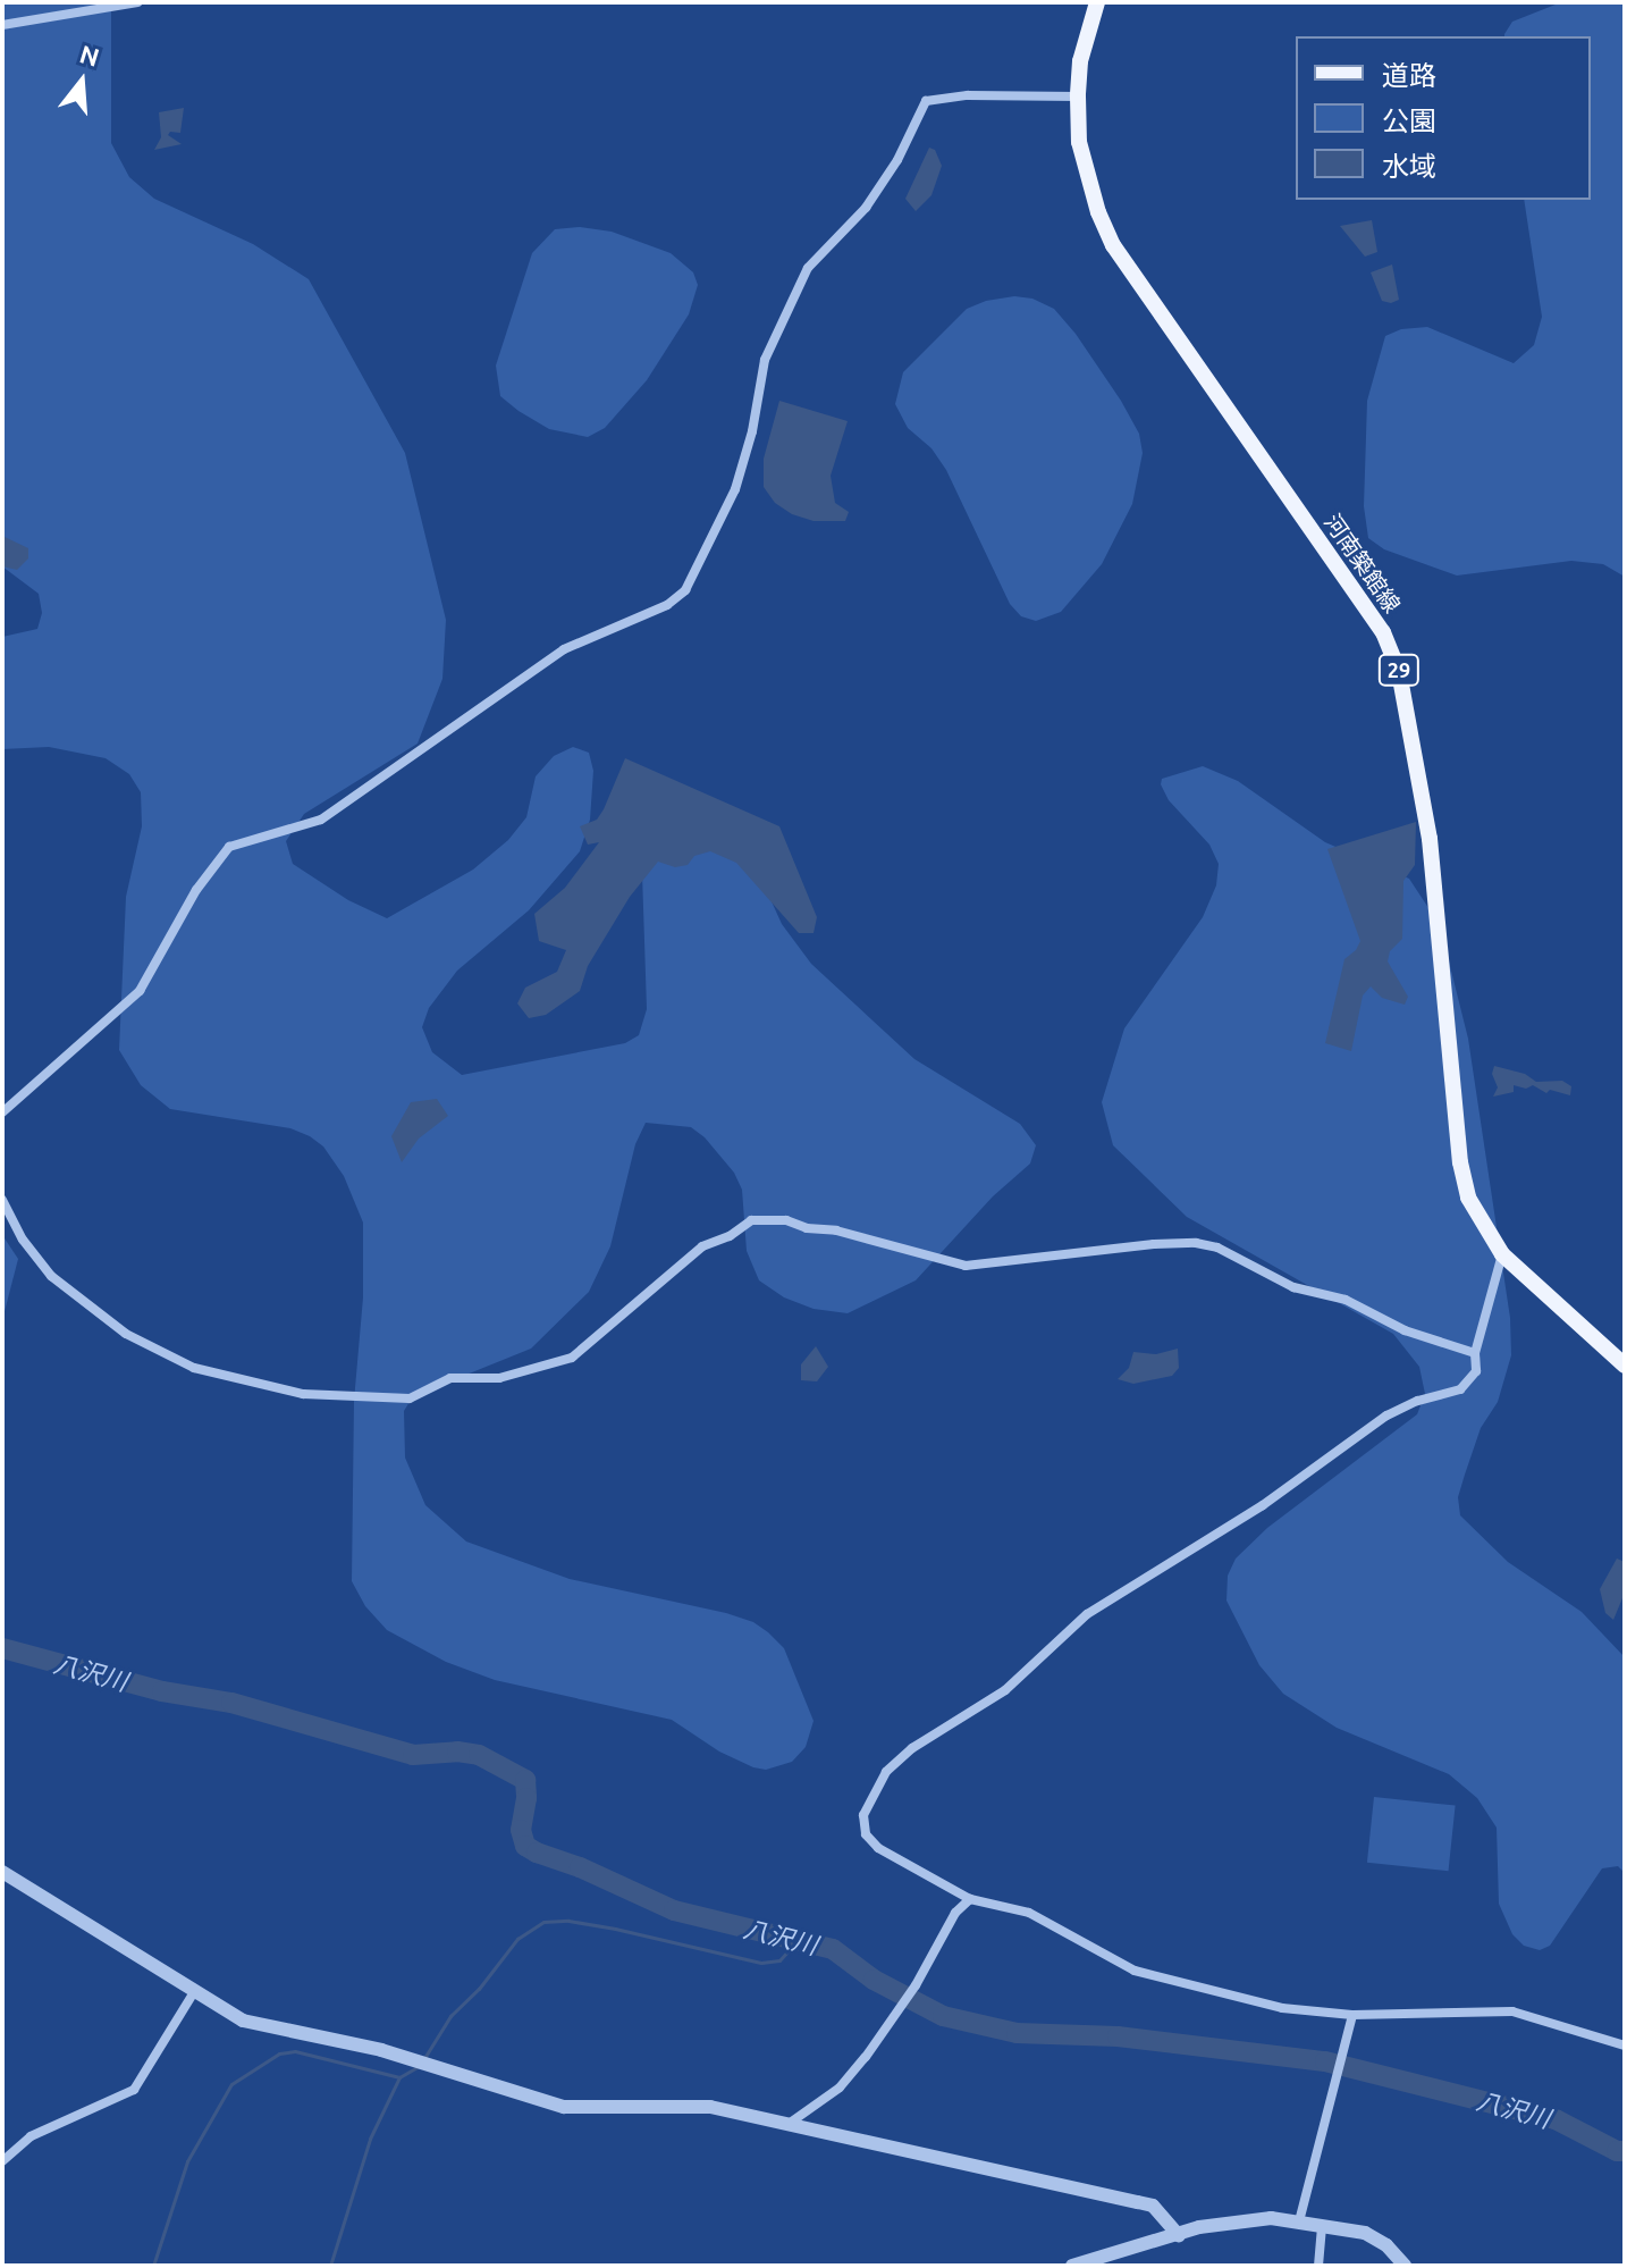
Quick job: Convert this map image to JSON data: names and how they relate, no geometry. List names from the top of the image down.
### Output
{
  "streets": {
    "main road": ["河南築館線", "29"]
  },
  "water": ["八沢川"],
  "legend": ["道路", "公園", "水域"],
  "north": "top"
}
